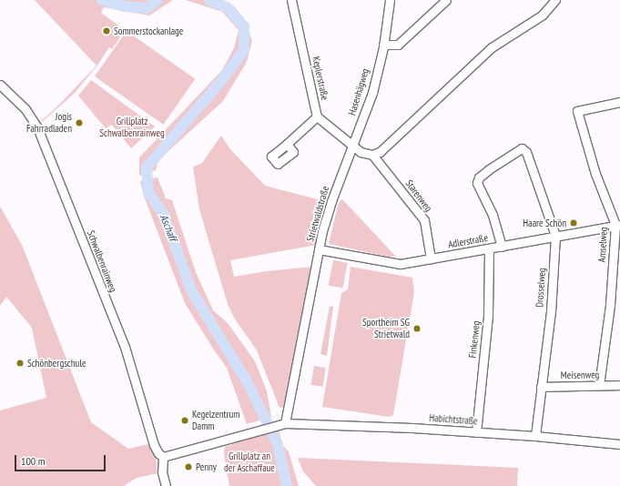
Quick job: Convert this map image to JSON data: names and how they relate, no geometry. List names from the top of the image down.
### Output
{
  "streets": {
    "street": [
      "Keplerstraße",
      "Hasenhägweg",
      "Starenweg",
      "Strietwaldstraße",
      "Adlerstraße",
      "Amselweg",
      "Schwalbenrainweg",
      "Drosselweg",
      "Finkenweg",
      "Meisenweg",
      "Habichtstraße"
    ]
  },
  "crossings": [
    ["Hasenhägweg", "Strietwaldstraße"],
    ["Starenweg", "Adlerstraße"],
    ["Strietwaldstraße", "Adlerstraße"],
    ["Strietwaldstraße", "Habichtstraße"],
    ["Adlerstraße", "Amselweg"],
    ["Adlerstraße", "Drosselweg"],
    ["Adlerstraße", "Finkenweg"],
    ["Amselweg", "Meisenweg"],
    ["Drosselweg", "Meisenweg"],
    ["Drosselweg", "Habichtstraße"],
    ["Finkenweg", "Habichtstraße"]
  ],
  "water": ["Aschaff"],
  "parks": ["Grillplatz Schwalbenrainweg", "Grillplatz an der Aschaffaue"],
  "places": [
    "Sommerstockanlage",
    "Jogis Fahrradladen",
    "Haare Schön",
    "Sportheim SG Strietwald",
    "Schönbergschule",
    "Kegelzentrum Damm",
    "Penny"
  ],
  "scale_bar": "100 m"
}
